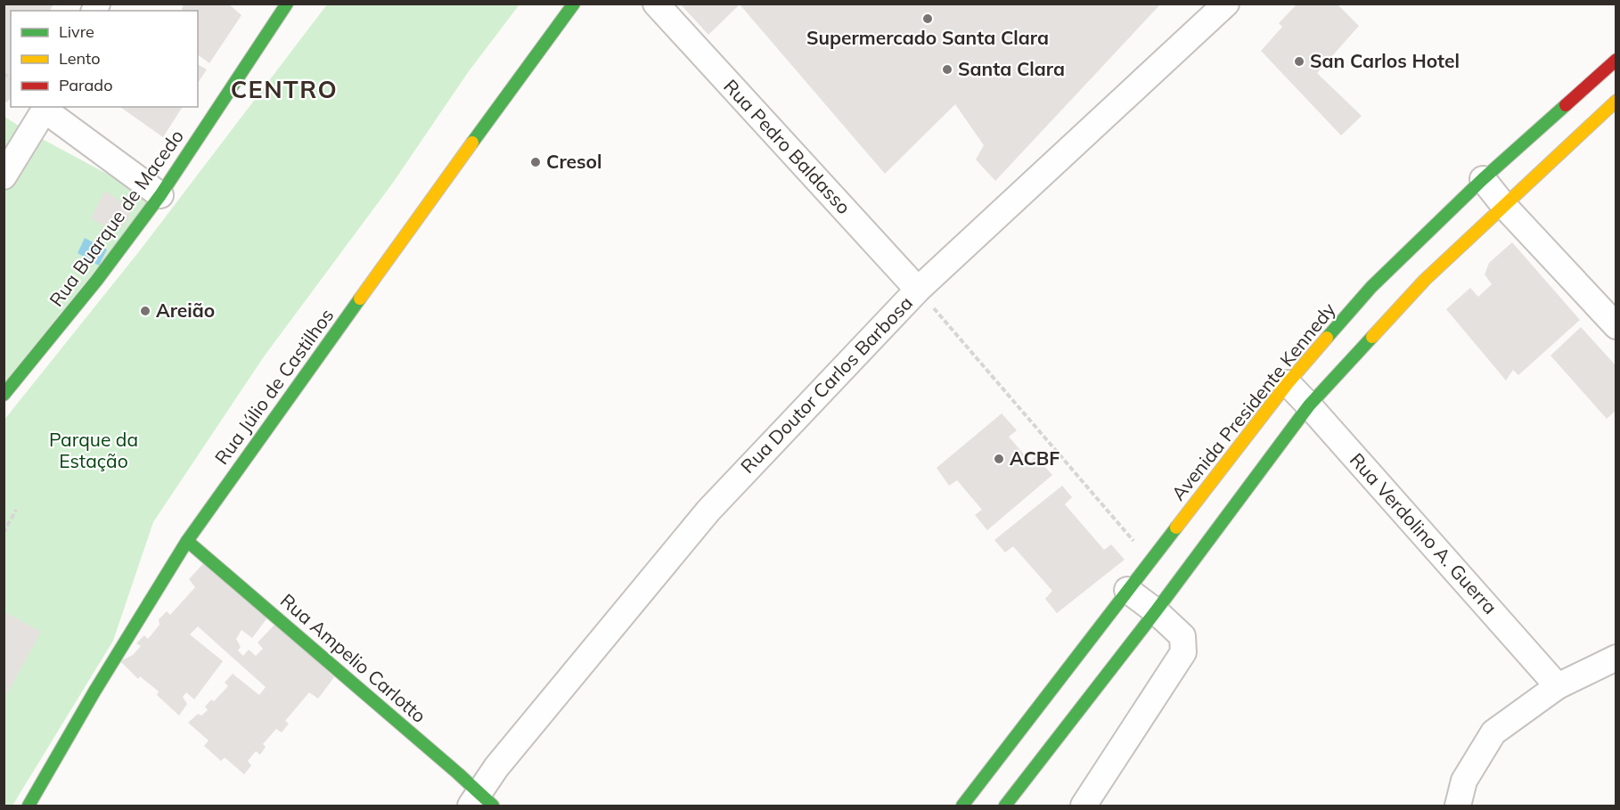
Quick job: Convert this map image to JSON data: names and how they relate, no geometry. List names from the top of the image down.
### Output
{
  "streets": {
    "street": [
      "Rua Pedro Baldasso",
      "Rua Buarque de Macedo",
      "Rua Doutor Carlos Barbosa",
      "Rua Júlio de Castilhos",
      "Avenida Presidente Kennedy",
      "Rua Verdolino A. Guerra",
      "Rua Ampelio Carlotto"
    ]
  },
  "crossings": [
    ["Rua Pedro Baldasso", "Rua Doutor Carlos Barbosa"],
    ["Rua Doutor Carlos Barbosa", "Rua Ampelio Carlotto"],
    ["Rua Júlio de Castilhos", "Rua Ampelio Carlotto"],
    ["Avenida Presidente Kennedy", "Rua Verdolino A. Guerra"]
  ],
  "districts": ["CENTRO"],
  "parks": ["Parque da Estação"],
  "places": [
    "Supermercado Santa Clara",
    "San Carlos Hotel",
    "Santa Clara",
    "Cresol",
    "Areião",
    "ACBF"
  ],
  "legend": ["Livre", "Lento", "Parado"]
}
